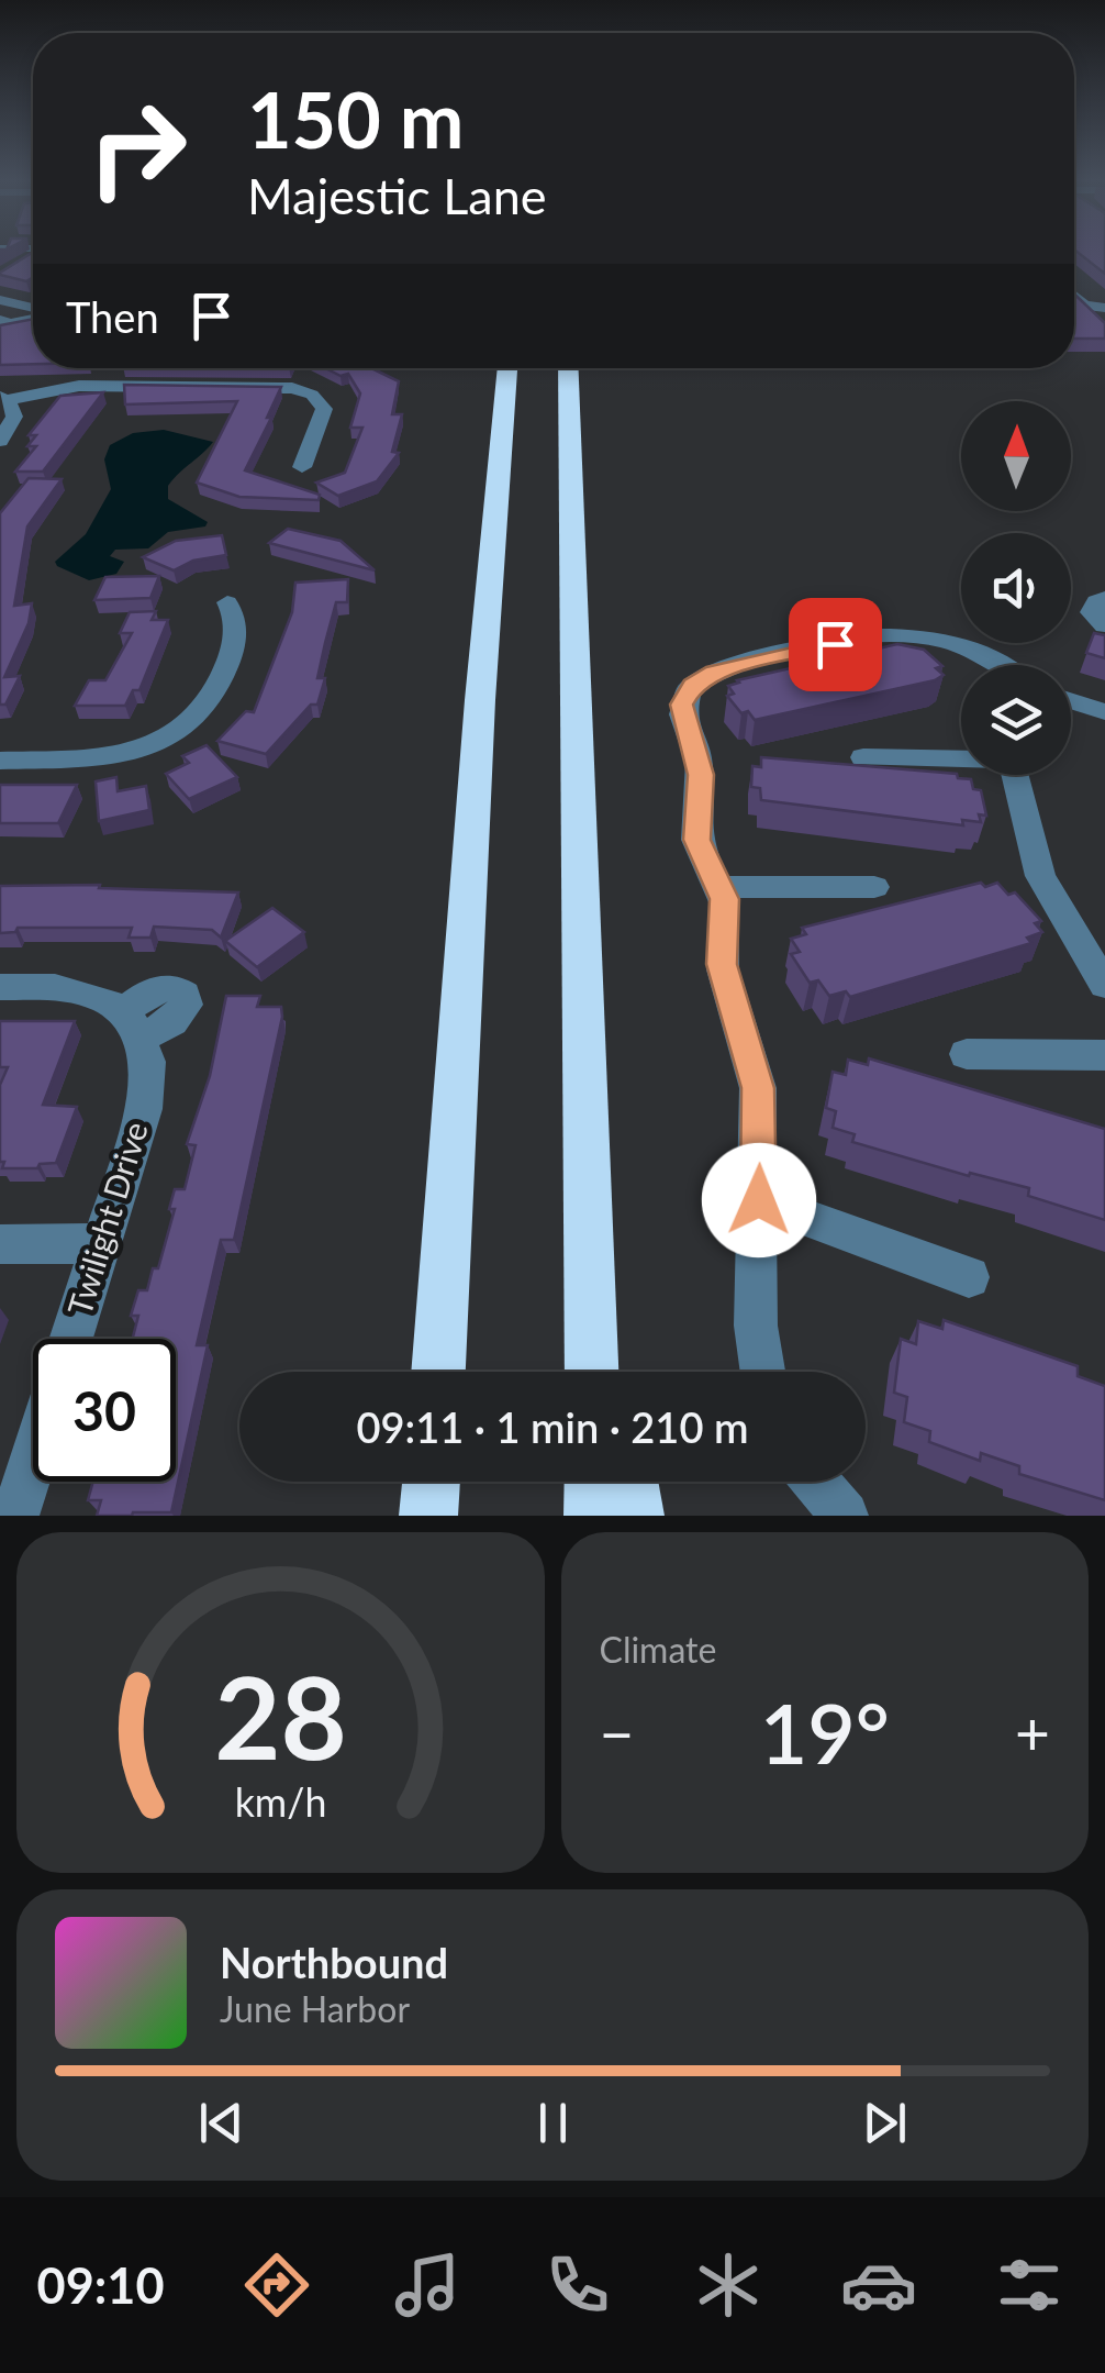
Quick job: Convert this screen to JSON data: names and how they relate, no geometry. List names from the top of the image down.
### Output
{
  "streets": {
    "street": ["Twilight Drive"]
  },
  "north": "top",
  "page": {
    "turn": ["150 m", "Majestic Lane"],
    "then": "Then",
    "limit": "30",
    "trip": "09:11 · 1 min · 210 m",
    "tile": "Climate",
    "heat": ["−", "19°", "+"],
    "song": ["Northbound", "June Harbor"],
    "tabs": "09:10",
    "gauge": ["28", "km/h"]
  }
}
